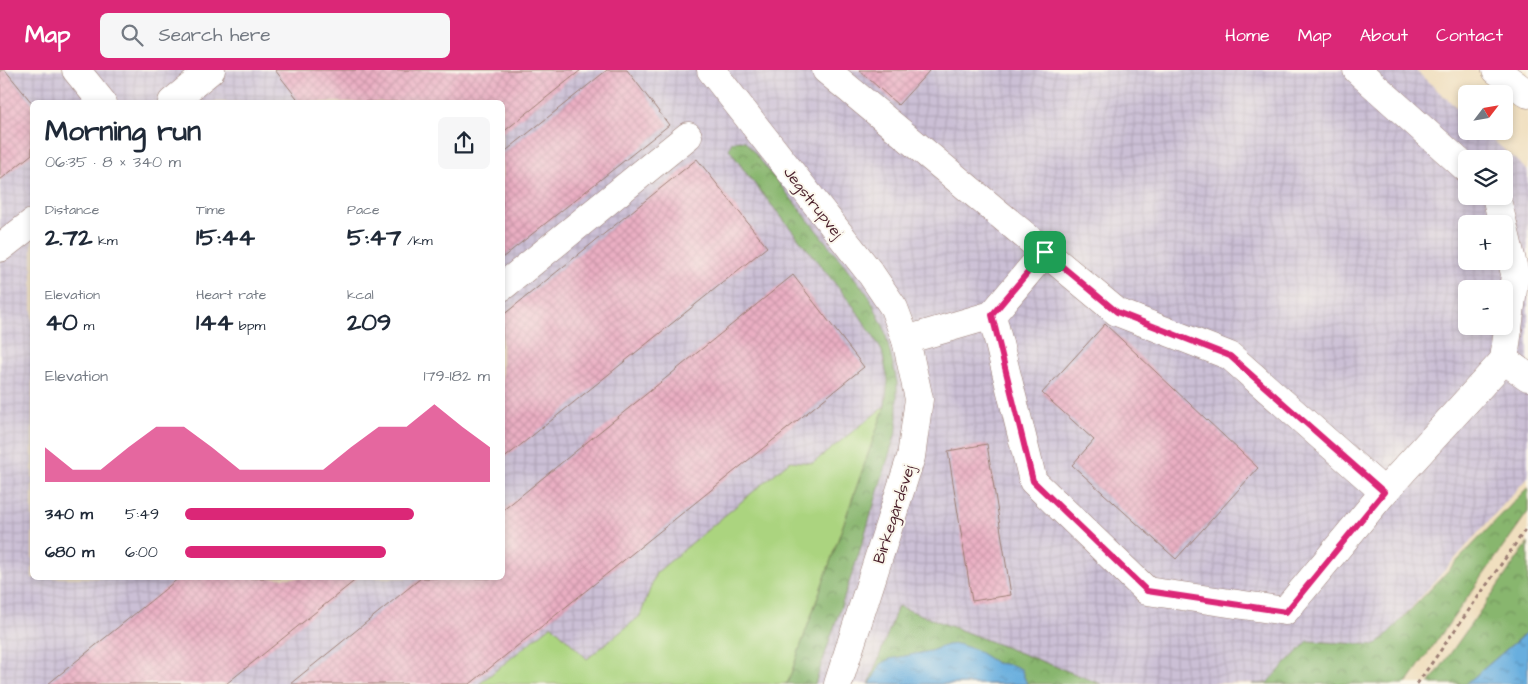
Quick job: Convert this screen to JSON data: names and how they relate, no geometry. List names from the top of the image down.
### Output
{
  "streets": {
    "street": ["Jegstrupvej", "Birkegårdsvej"]
  },
  "crossings": [
    ["Jegstrupvej", "Birkegårdsvej"]
  ],
  "north": "top right",
  "page": {
    "header": "Map",
    "search": "Search here",
    "nav": [
      "Home",
      "Map",
      "About",
      "Contact"
    ],
    "map_buttons": ["+", "−"],
    "heading": ["Morning run", "06:35 · 8 × 340 m"],
    "stats": [
      ["Distance", "2.72 km"],
      ["Time", "15:44"],
      ["Pace", "5:47 /km"],
      ["Elevation", "40 m"],
      ["Heart rate", "144 bpm"],
      ["kcal", "209"]
    ],
    "chart": ["Elevation", "179–182 m"],
    "list": [
      {
        "name": "340 m",
        "note": "5:49"
      },
      {
        "name": "680 m",
        "note": "6:00"
      }
    ]
  }
}
